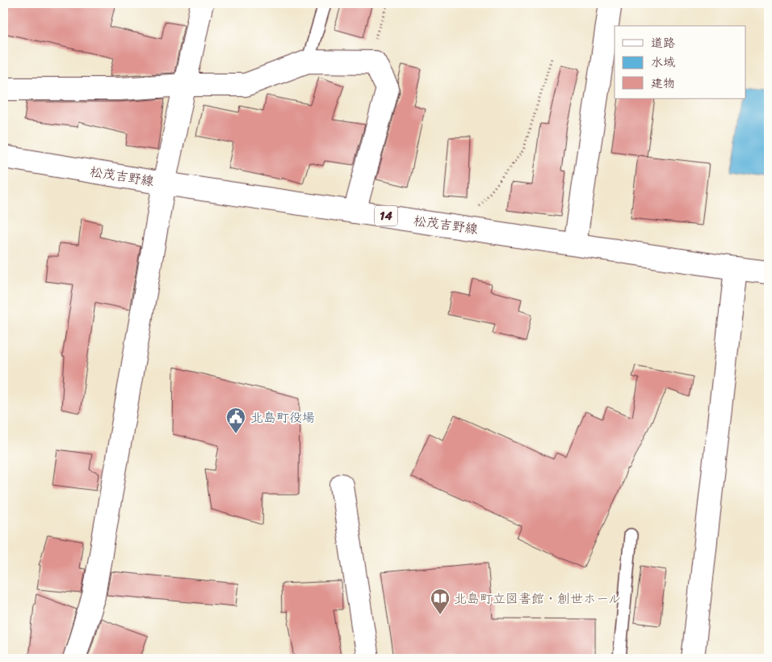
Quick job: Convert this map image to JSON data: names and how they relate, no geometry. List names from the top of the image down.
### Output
{
  "streets": {
    "street": ["松茂吉野線", "14"]
  },
  "places": {
    "public building": ["北島町役場"],
    "library": ["北島町立図書館・創世ホール"]
  },
  "legend": ["道路", "水域", "建物"]
}
